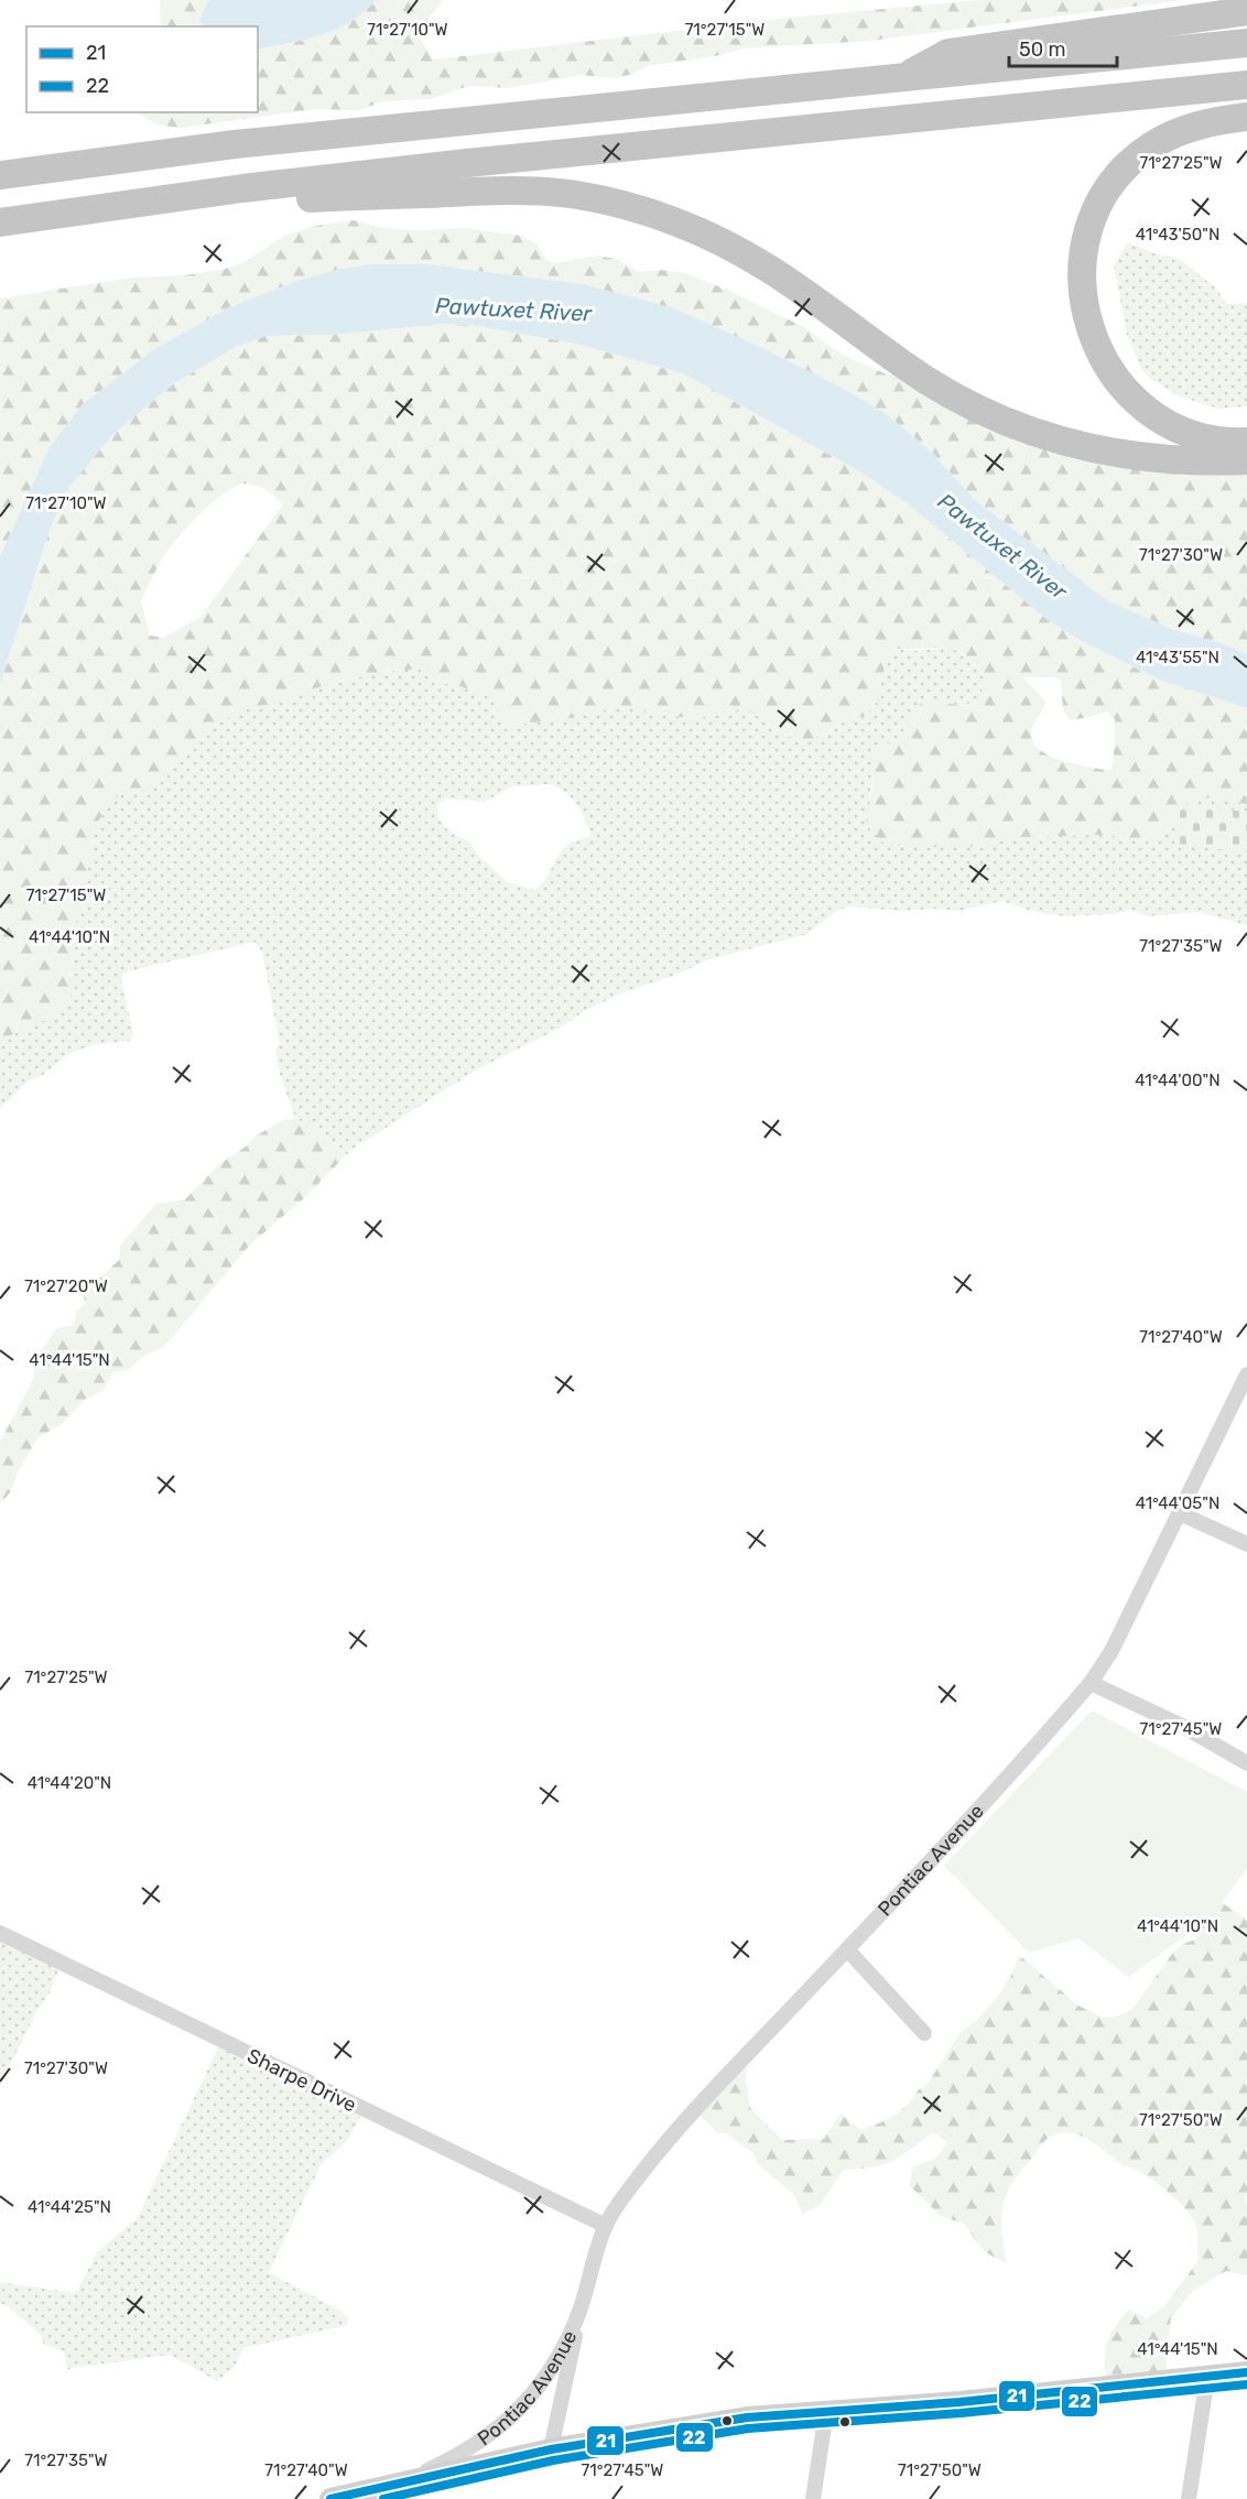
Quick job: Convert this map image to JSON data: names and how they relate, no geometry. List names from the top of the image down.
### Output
{
  "streets": {
    "main road": ["Pontiac Avenue"],
    "street": ["Sharpe Drive"]
  },
  "crossings": [
    ["Pontiac Avenue", "Sharpe Drive"]
  ],
  "water": ["Pawtuxet River"],
  "lines": ["transit line 21", "transit line 22"],
  "legend": ["21", "22"],
  "scale_bar": "50 m",
  "coordinates": [
    "71°27'10\"W",
    "71°27'15\"W",
    "71°27'25\"W",
    "41°43'50\"N",
    "71°27'30\"W",
    "41°43'55\"N",
    "41°44'10\"N",
    "71°27'35\"W",
    "41°44'00\"N",
    "71°27'20\"W",
    "71°27'40\"W",
    "41°44'15\"N",
    "41°44'05\"N",
    "71°27'45\"W",
    "41°44'20\"N",
    "71°27'50\"W",
    "41°44'25\"N"
  ]
}
